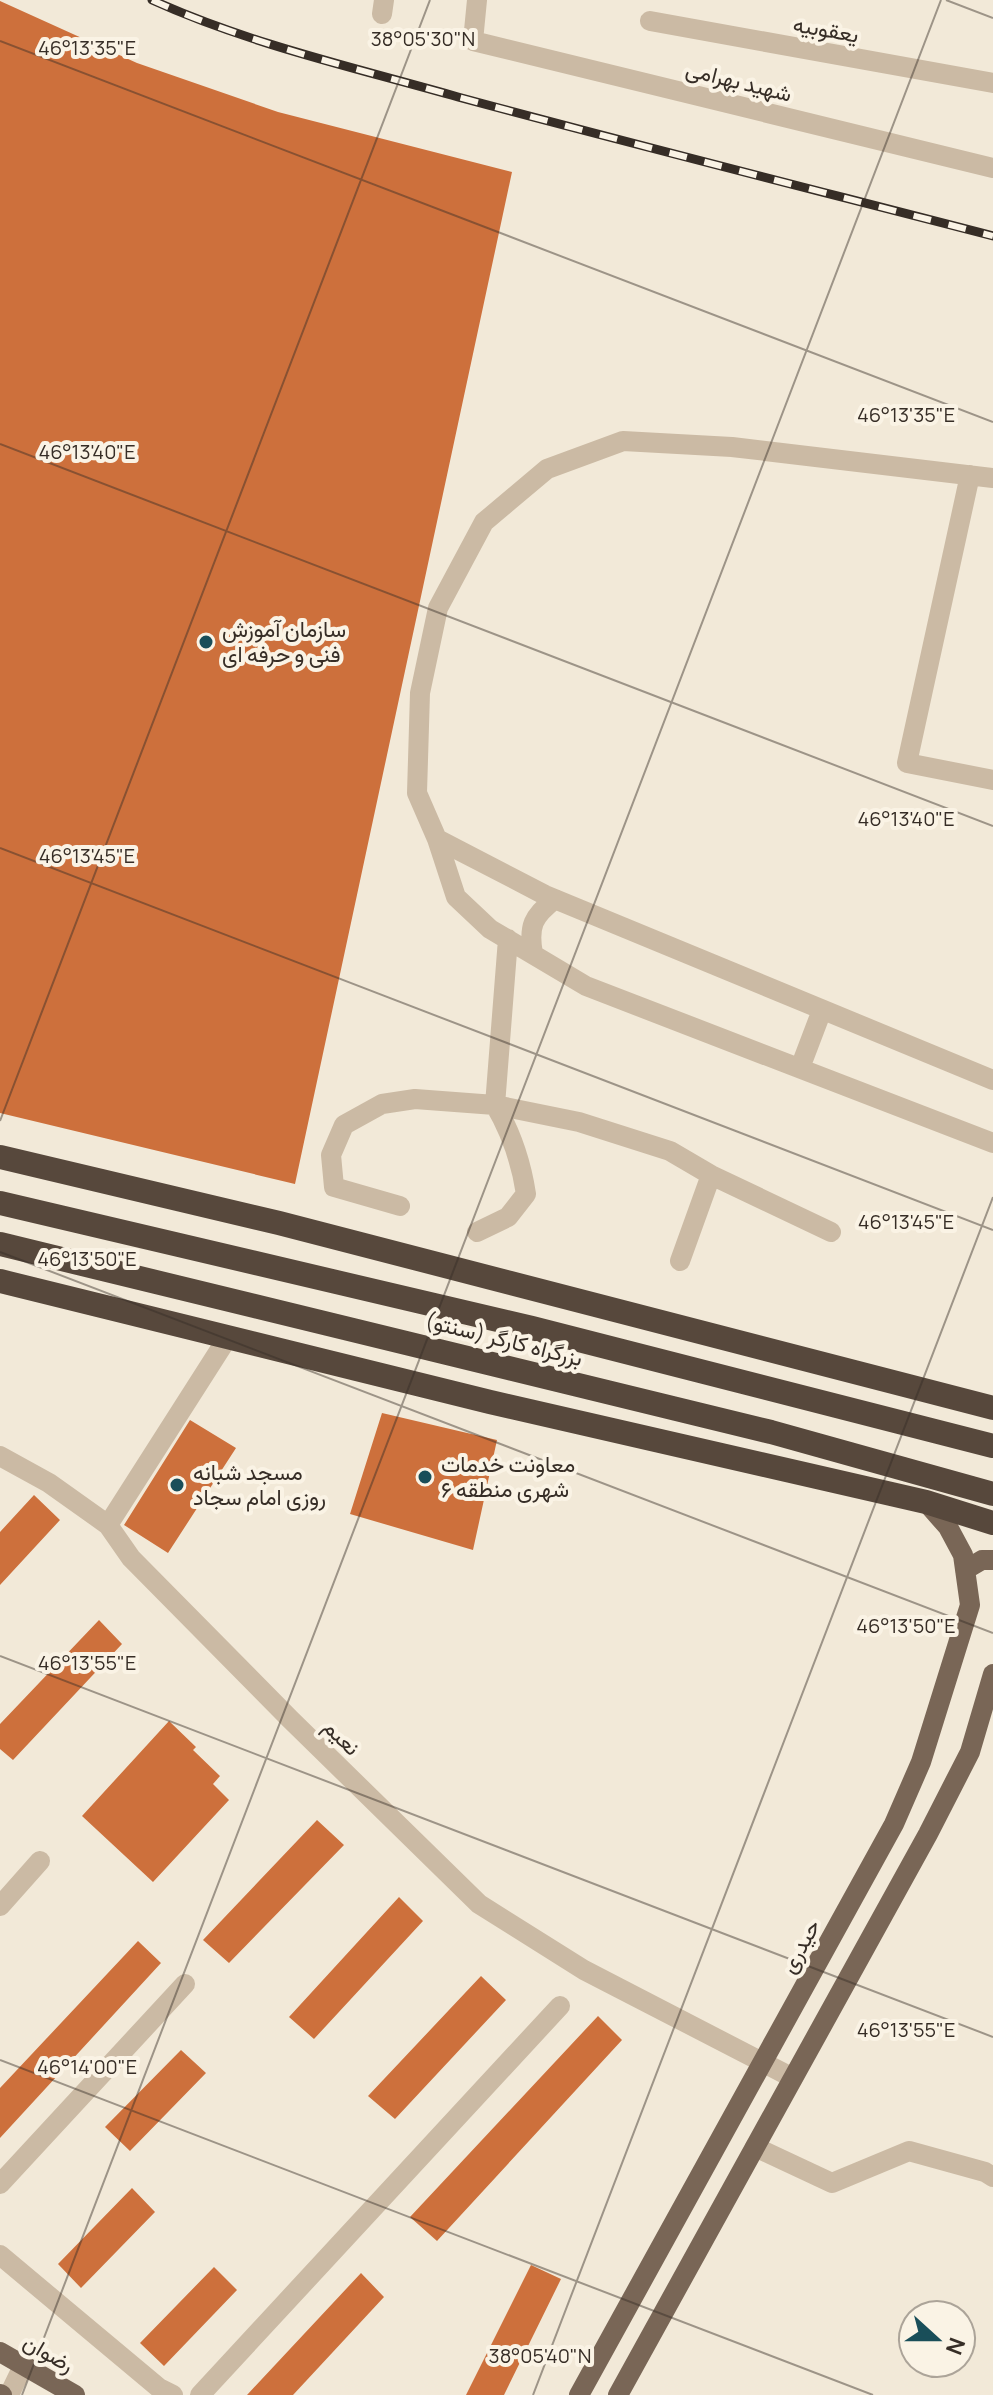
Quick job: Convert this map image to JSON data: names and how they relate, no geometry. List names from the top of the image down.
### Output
{
  "streets": {
    "highway": ["بزرگراه کارگر (سنتو)"],
    "main road": ["حیدری", "رضوان"],
    "street": ["یعقوبیه", "شهید بهرامی", "نعیم"]
  },
  "crossings": [
    ["نعیم", "حیدری"]
  ],
  "places": ["سازمان آموزش فنی و حرفه ای", "معاونت خدمات شهری منطقه ۶", "مسجد شبانه روزی امام سجاد"],
  "north": "right",
  "coordinates": [
    "38°05'30\"N",
    "46°13'35\"E",
    "46°13'40\"E",
    "46°13'45\"E",
    "46°13'50\"E",
    "46°13'55\"E",
    "46°14'00\"E",
    "38°05'40\"N"
  ]
}
